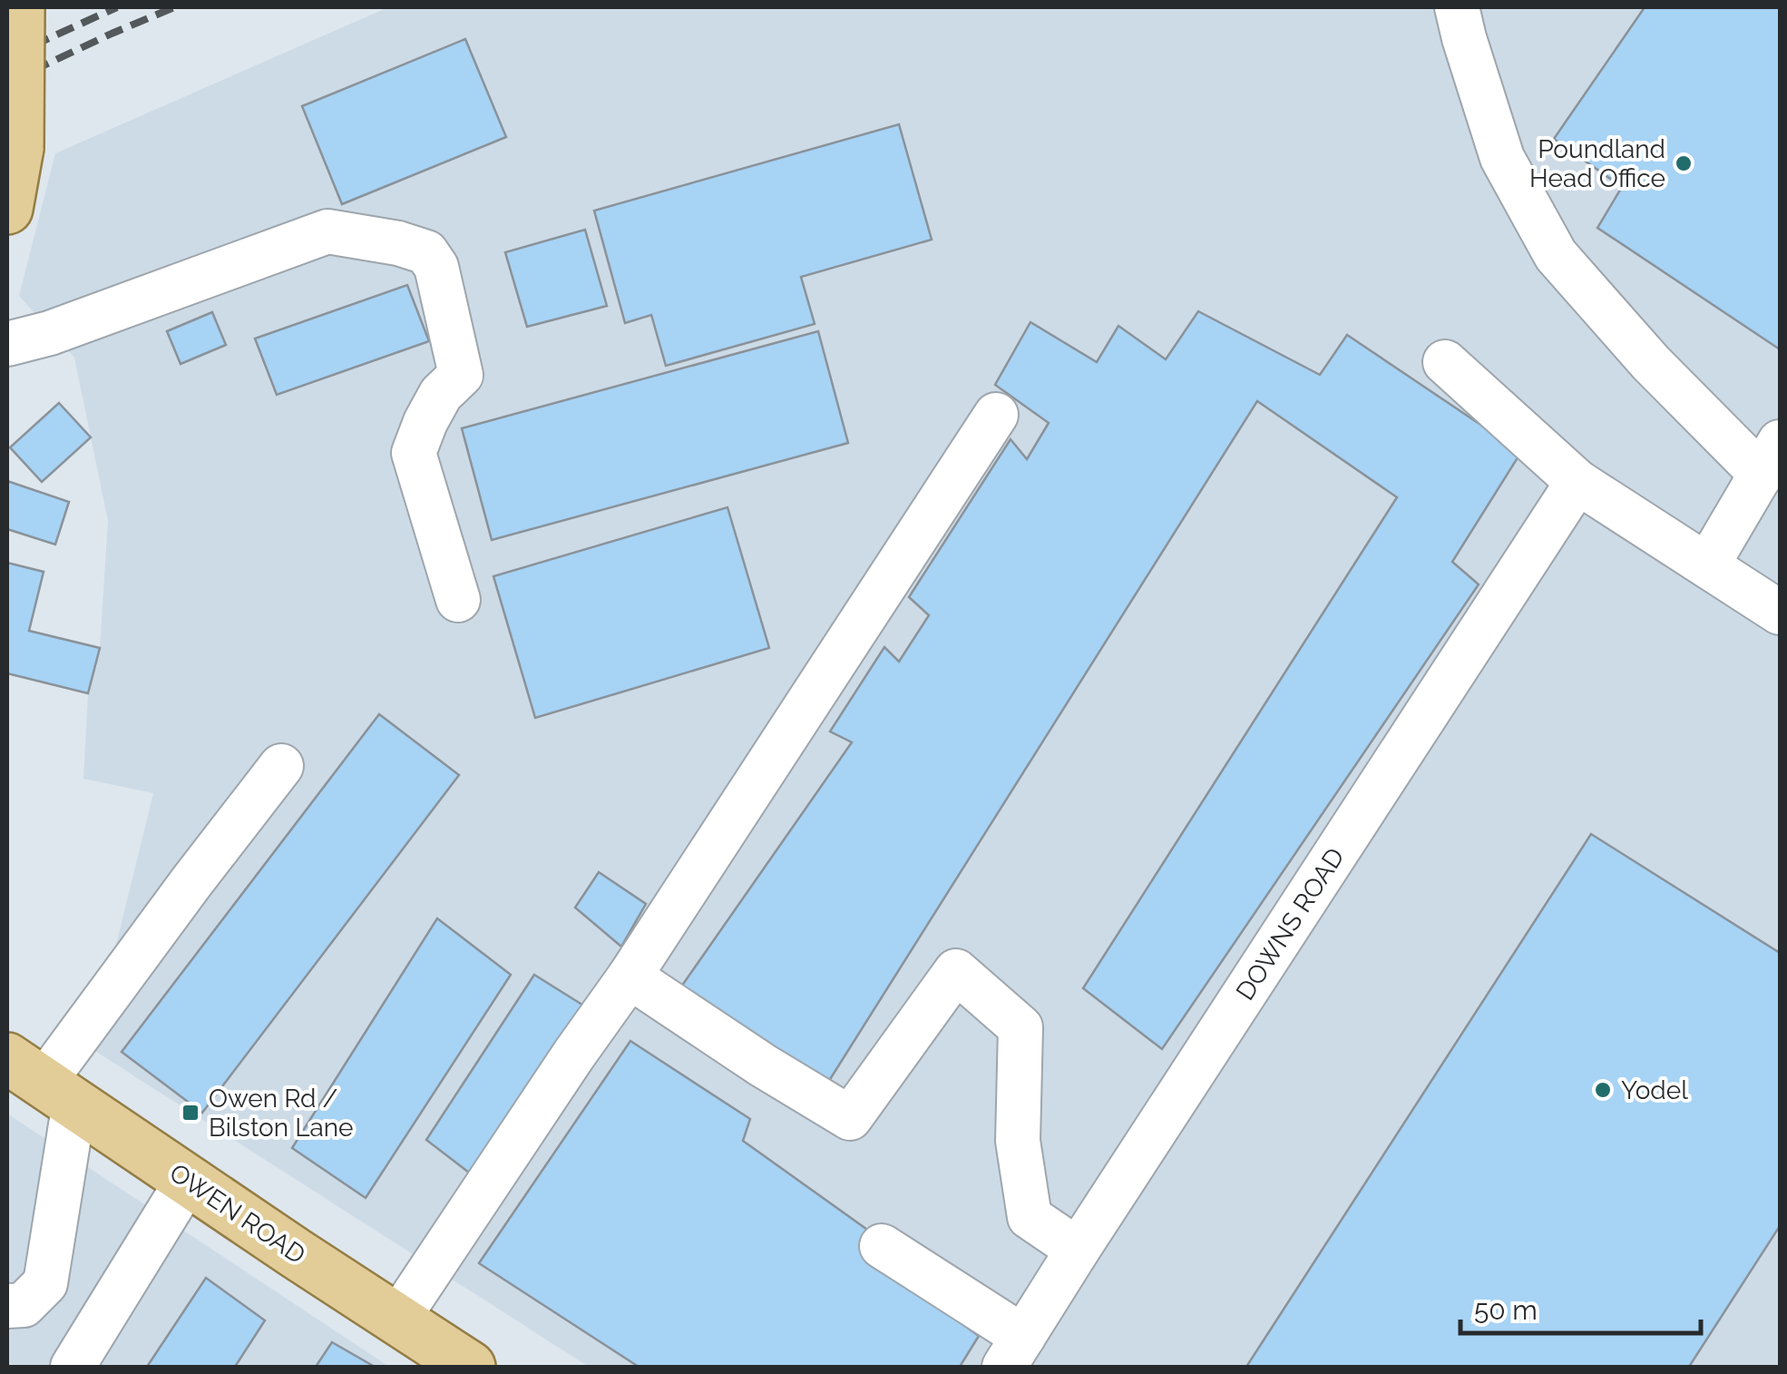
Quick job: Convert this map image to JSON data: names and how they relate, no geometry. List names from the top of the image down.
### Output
{
  "streets": {
    "main road": ["OWEN ROAD"],
    "lane": ["DOWNS ROAD"]
  },
  "places": {
    "other": ["Poundland Head Office", "Yodel"],
    "transit": ["Owen Rd / Bilston Lane"]
  },
  "scale_bar": "50 m"
}
